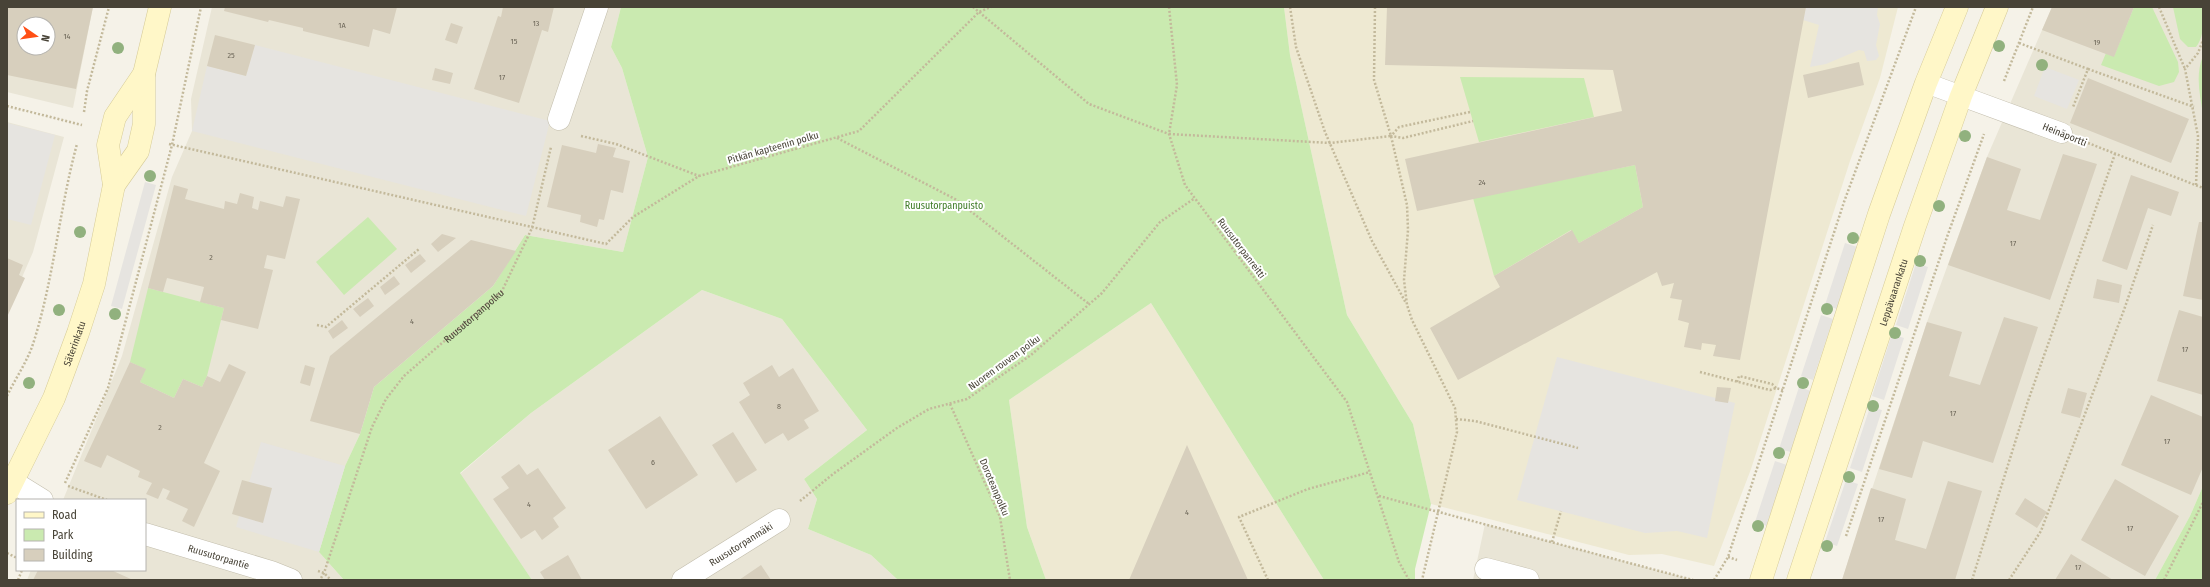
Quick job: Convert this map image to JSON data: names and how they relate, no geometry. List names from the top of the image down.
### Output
{
  "streets": {
    "main road": ["Leppävaarankatu", "Säterinkatu"],
    "street": ["Ruusutorpanmäki", "Ruusutorpantie"],
    "lane": ["Heinäportti"],
    "path": [
      "Pitkän kapteenin polku",
      "Ruusutorpanreitti",
      "Ruusutorpanpolku",
      "Nuoren rouvan polku",
      "Doroteanpolku"
    ]
  },
  "crossings": [
    ["Heinäportti", "Leppävaarankatu"],
    ["Pitkän kapteenin polku", "Ruusutorpanpolku"],
    ["Ruusutorpanreitti", "Nuoren rouvan polku"],
    ["Nuoren rouvan polku", "Doroteanpolku"],
    ["Nuoren rouvan polku", "Ruusutorpanmäki"]
  ],
  "parks": ["Ruusutorpanpuisto"],
  "house_numbers": [
    "13",
    "1A",
    "14",
    "15",
    "19",
    "25",
    "17",
    "24",
    "17",
    "2",
    "4",
    "17",
    "8",
    "17",
    "2",
    "17",
    "6",
    "4",
    "4",
    "17",
    "17",
    "17"
  ],
  "legend": ["Road", "Park", "Building"],
  "north": "right"
}
